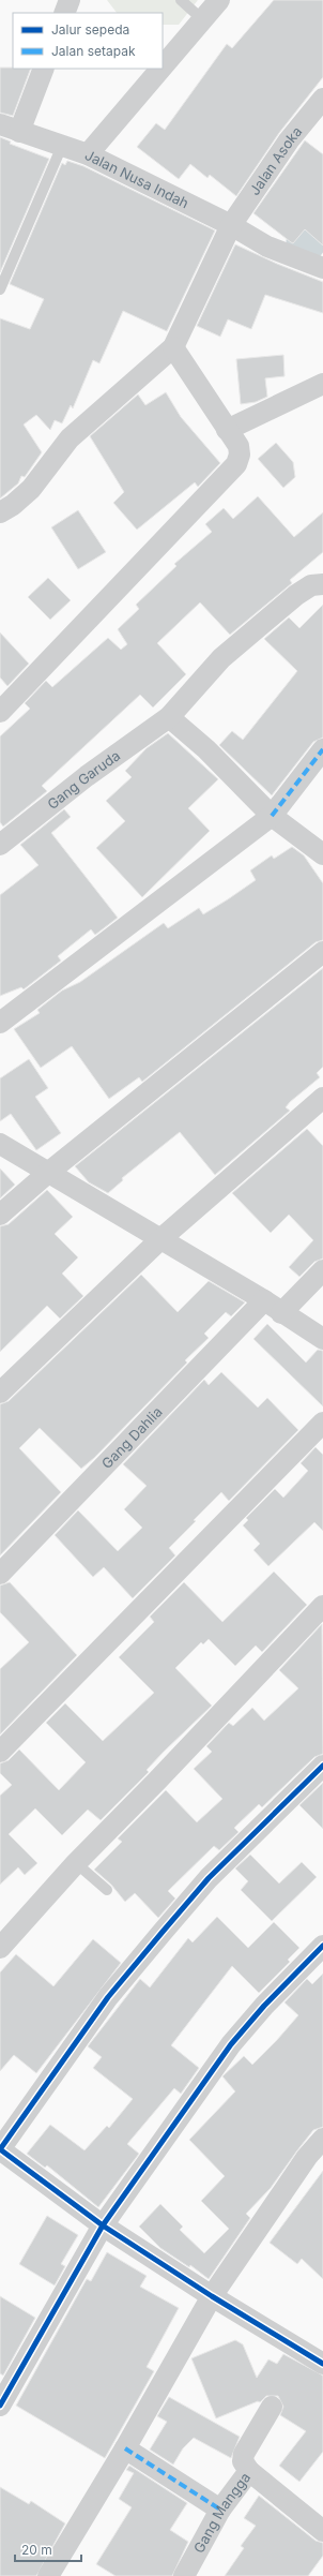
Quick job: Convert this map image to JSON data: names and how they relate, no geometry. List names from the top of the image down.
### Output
{
  "streets": {
    "street": [
      "Jalan Asoka",
      "Jalan Nusa Indah",
      "Gang Garuda",
      "Gang Dahlia",
      "Gang Mangga"
    ]
  },
  "crossings": [
    ["Jalan Asoka", "Jalan Nusa Indah"]
  ],
  "legend": ["Jalur sepeda", "Jalan setapak"],
  "scale_bar": "20 m"
}
